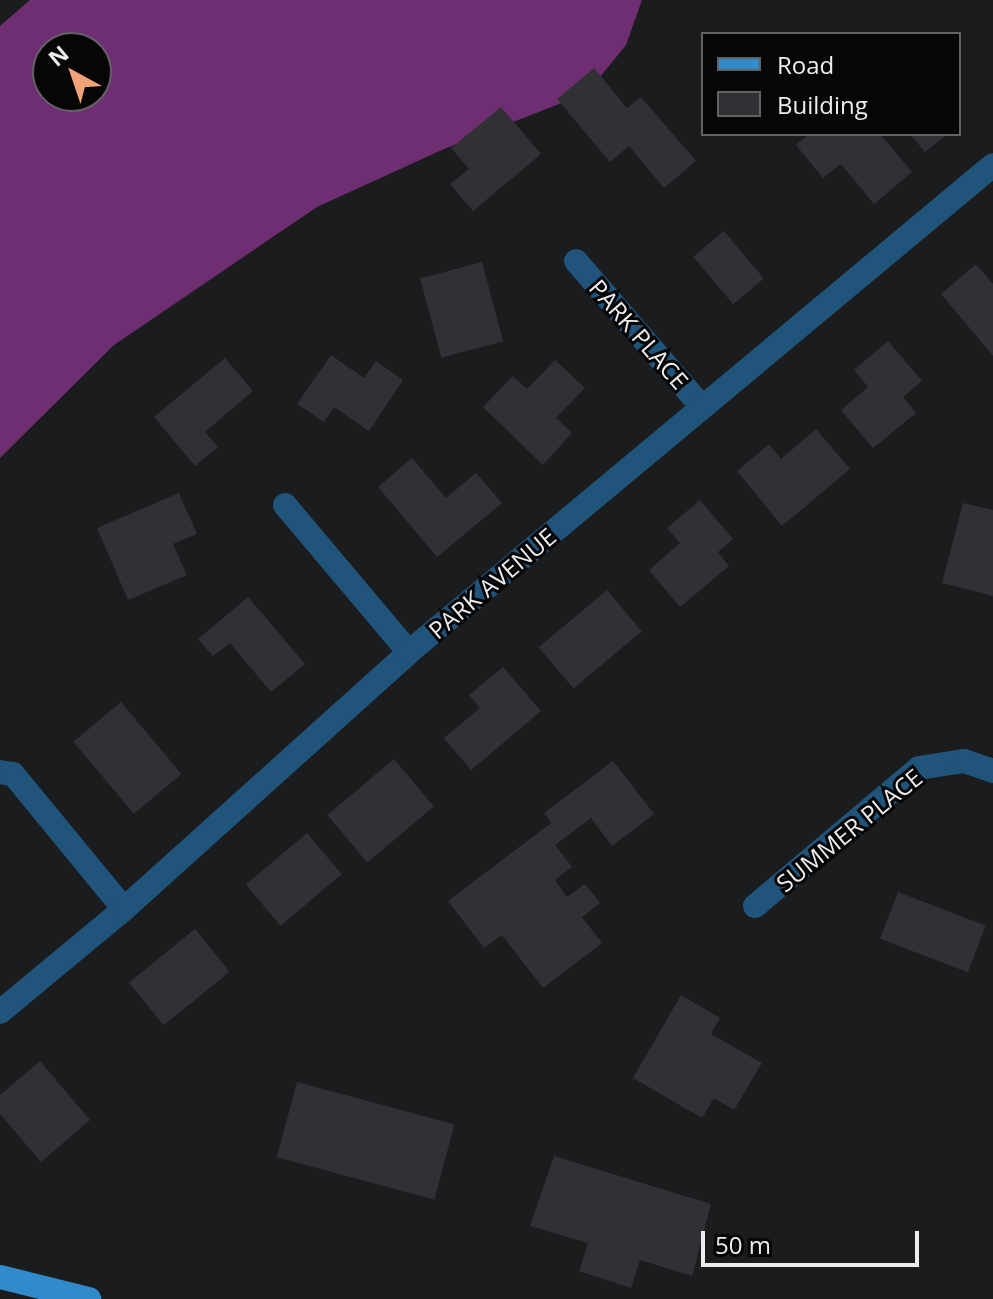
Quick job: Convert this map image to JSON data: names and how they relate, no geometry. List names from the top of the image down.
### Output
{
  "streets": {
    "street": ["PARK PLACE", "PARK AVENUE", "SUMMER PLACE"]
  },
  "crossings": [
    ["PARK PLACE", "PARK AVENUE"]
  ],
  "legend": ["Road", "Building"],
  "scale_bar": "50 m",
  "north": "top left"
}
